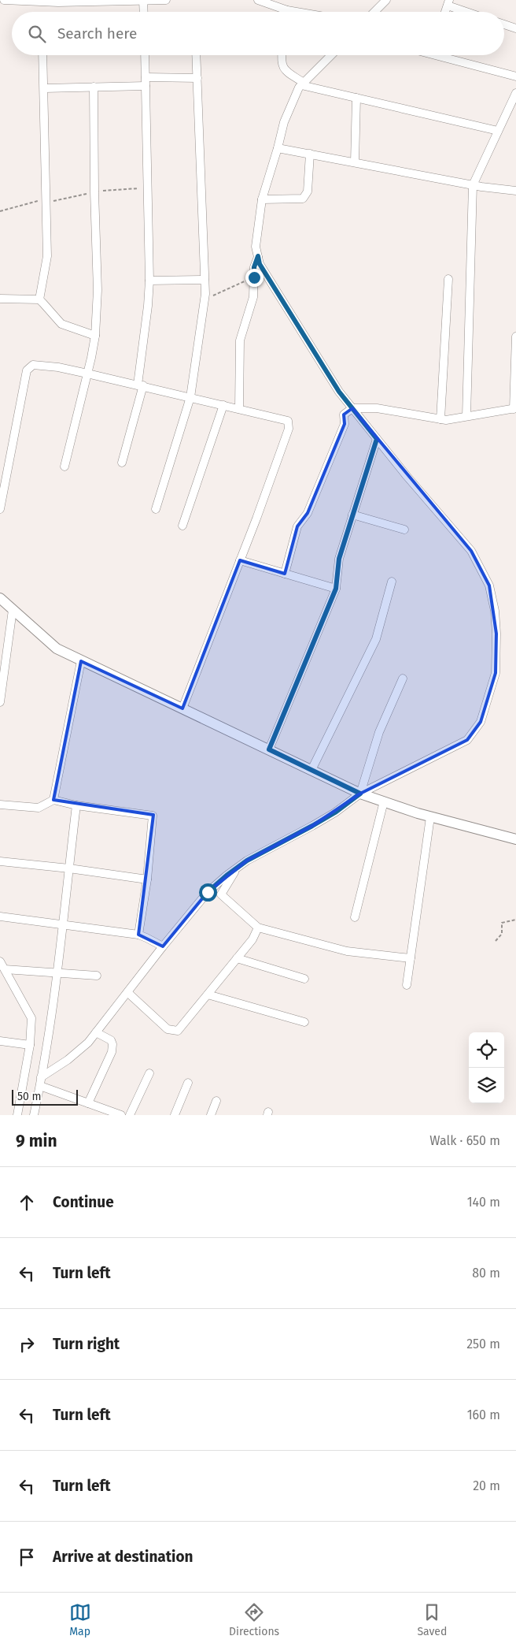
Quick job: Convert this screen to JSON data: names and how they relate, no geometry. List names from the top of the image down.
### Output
{
  "scale_bar": "50 m",
  "page": {
    "search": "Search here",
    "scale": "50 m",
    "heading": ["9 min", "Walk · 650 m"],
    "list": [
      ["Continue", "140 m"],
      ["Turn left", "80 m"],
      ["Turn right", "250 m"],
      ["Turn left", "160 m"],
      ["Turn left", "20 m"],
      "Arrive at destination"
    ],
    "nav": ["Map", "Directions", "Saved"]
  }
}
